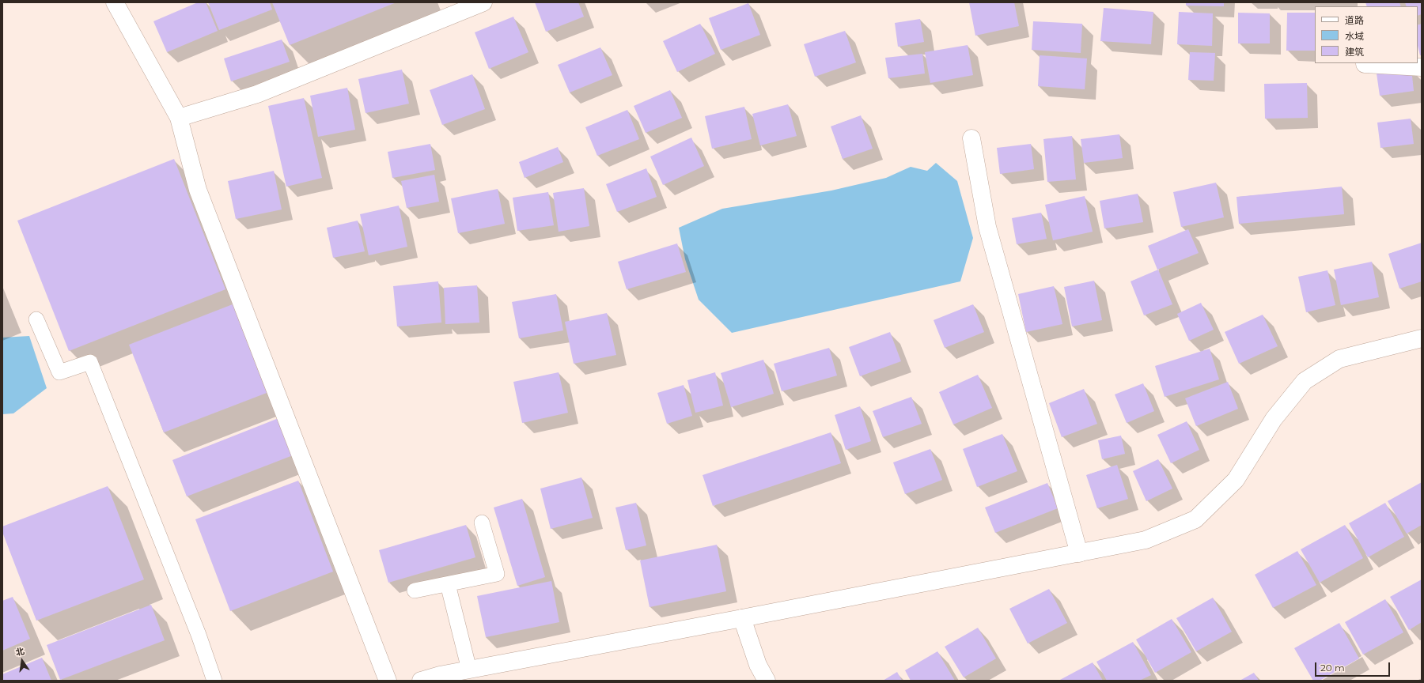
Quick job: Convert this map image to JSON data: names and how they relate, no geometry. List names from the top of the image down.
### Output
{
  "legend": ["道路", "水域", "建筑"],
  "scale_bar": "20 m",
  "north": "top"
}
